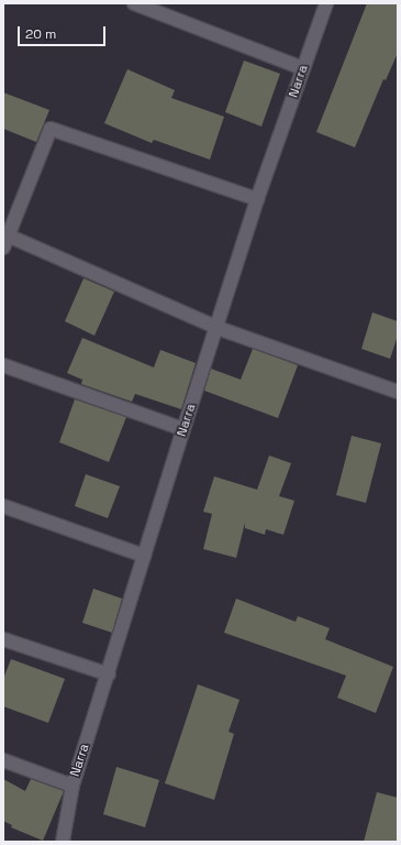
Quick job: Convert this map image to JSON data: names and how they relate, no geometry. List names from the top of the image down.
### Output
{
  "streets": {
    "street": ["Narra"]
  },
  "scale_bar": "20 m"
}
